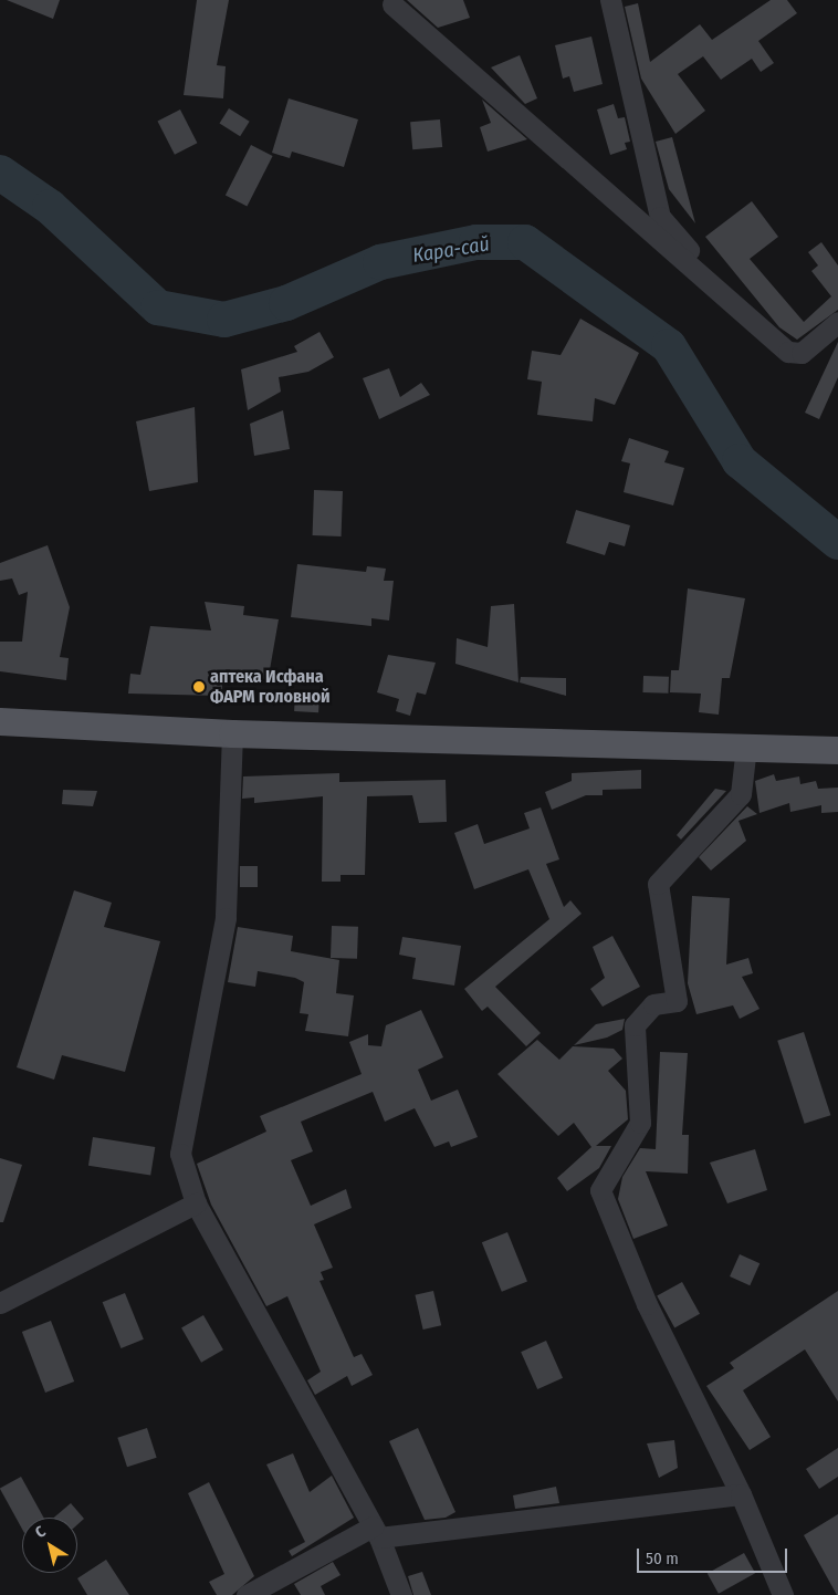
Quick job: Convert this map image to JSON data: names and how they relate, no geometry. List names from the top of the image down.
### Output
{
  "water": ["Кара-сай"],
  "places": ["аптека Исфана ФАРМ головной"],
  "scale_bar": "50 m",
  "north": "top left"
}
